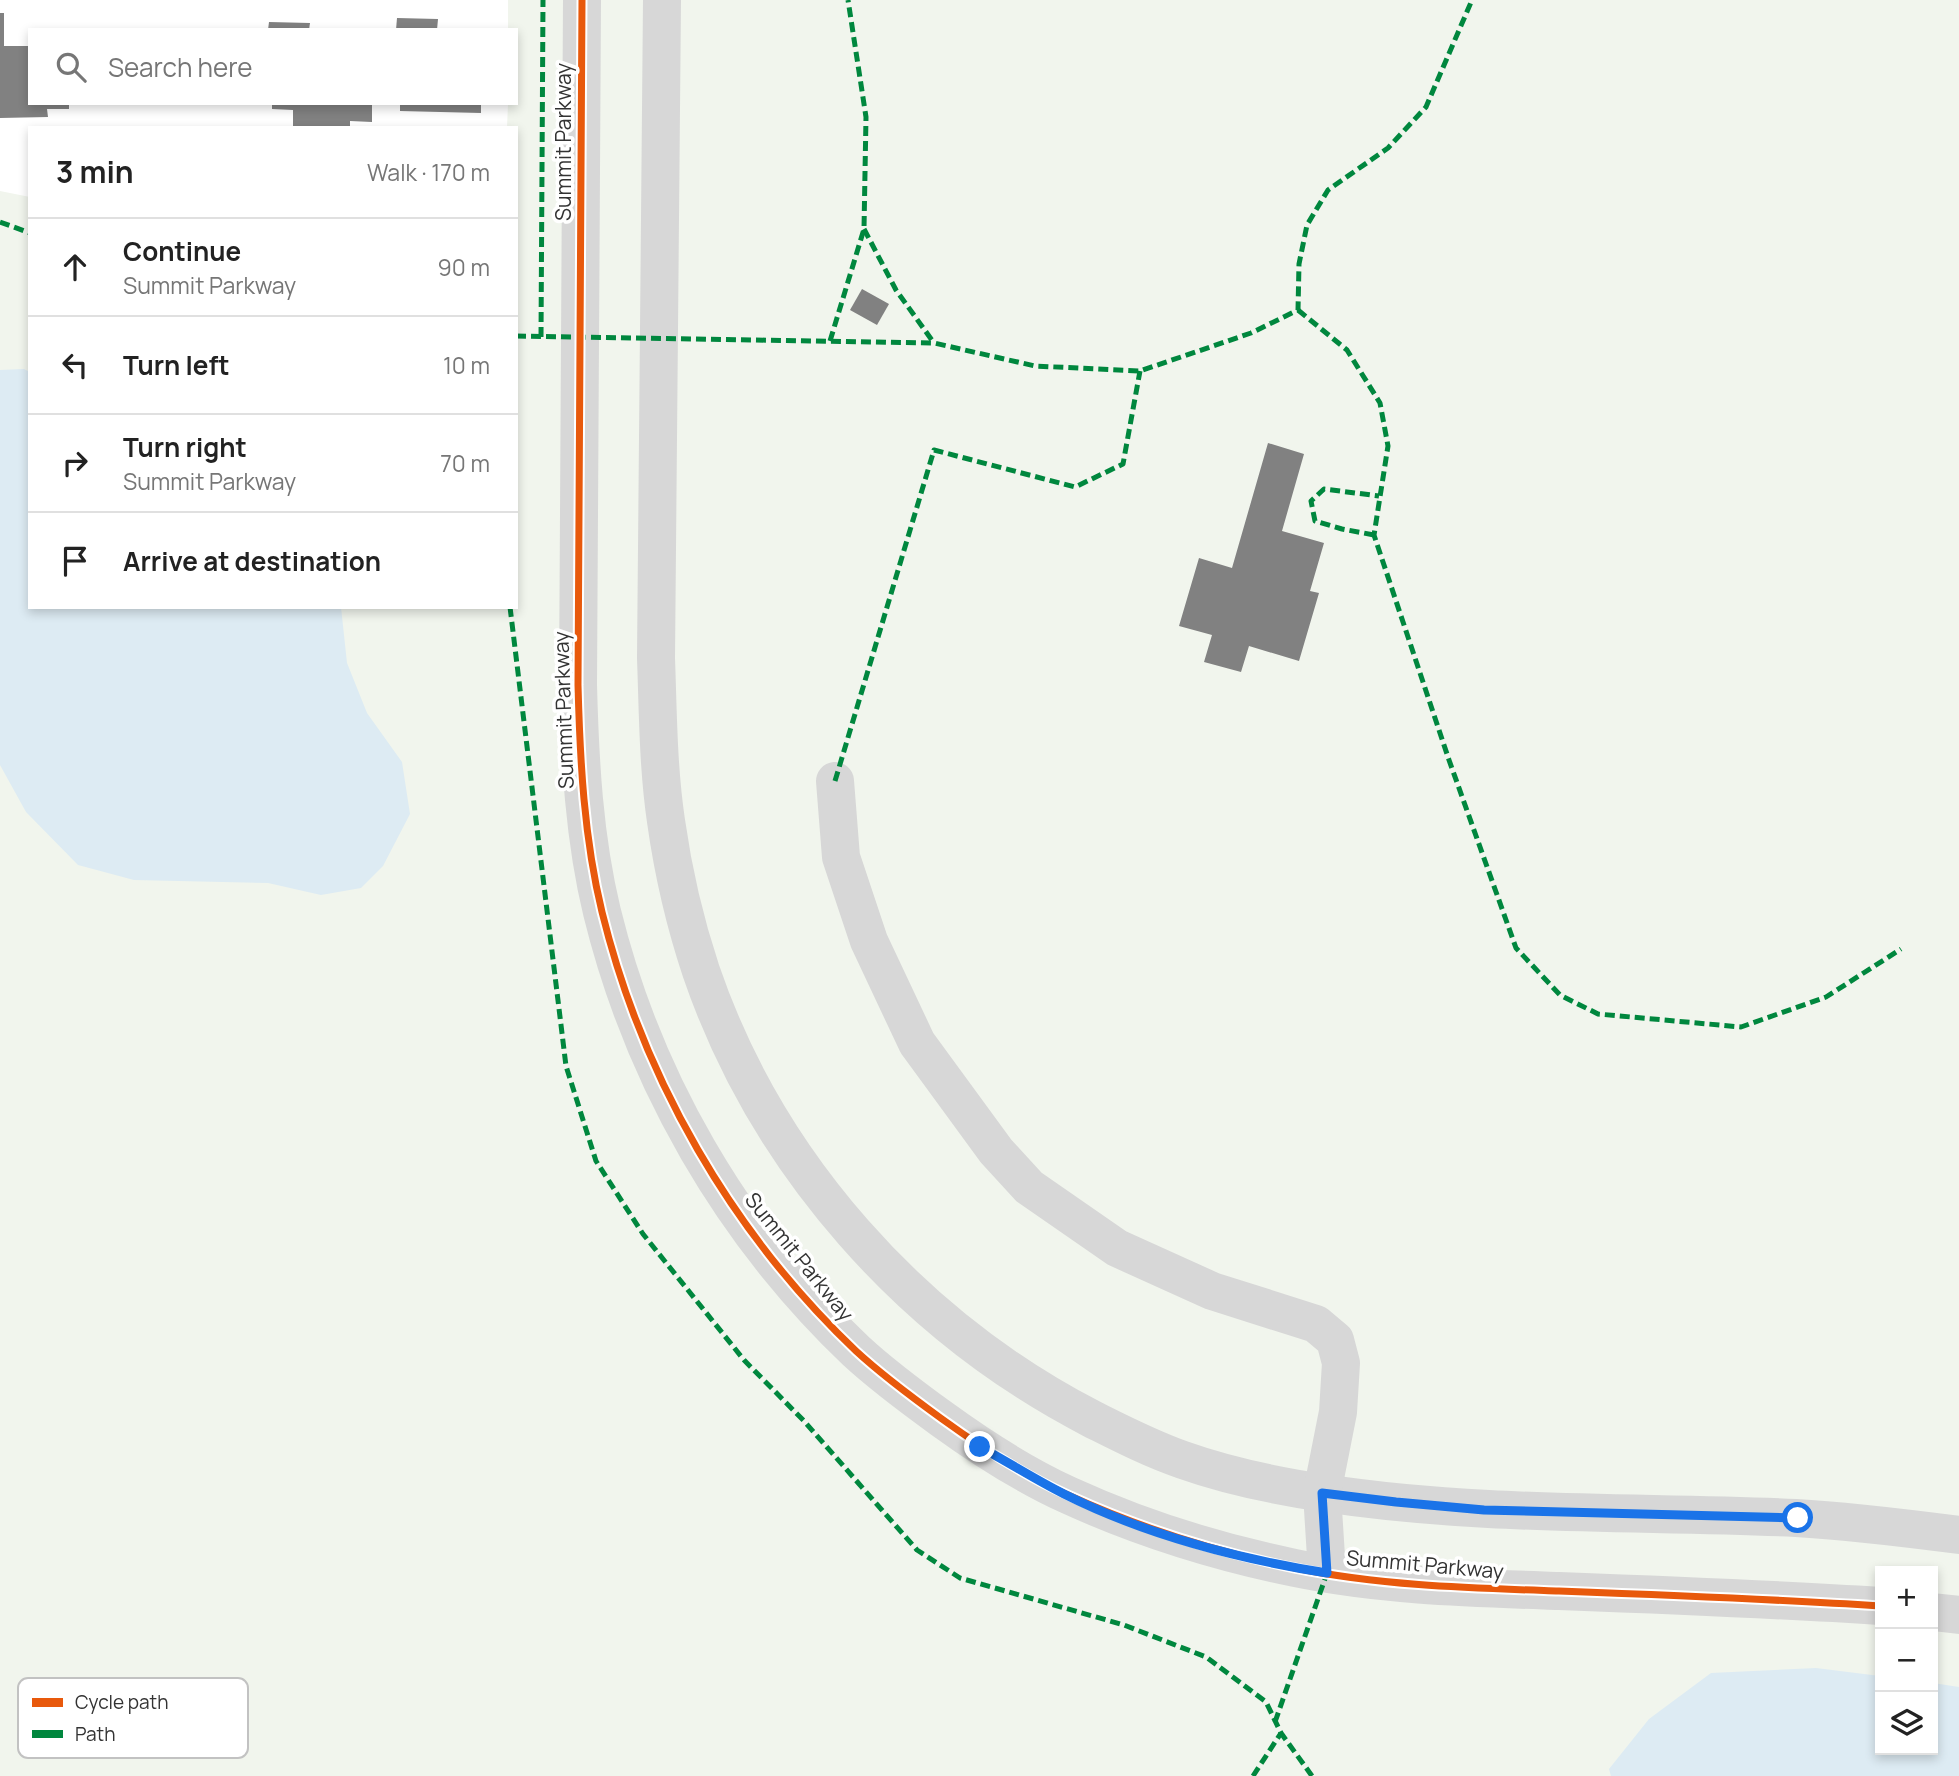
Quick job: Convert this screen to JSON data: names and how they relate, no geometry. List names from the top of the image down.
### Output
{
  "streets": {
    "street": ["Summit Parkway"]
  },
  "legend": ["Cycle path", "Path"],
  "page": {
    "search": "Search here",
    "heading": ["3 min", "Walk · 170 m"],
    "list": [
      ["Continue", "Summit Parkway", "90 m"],
      ["Turn left", "10 m"],
      ["Turn right", "Summit Parkway", "70 m"],
      "Arrive at destination"
    ],
    "map_buttons": ["+", "−"]
  }
}
